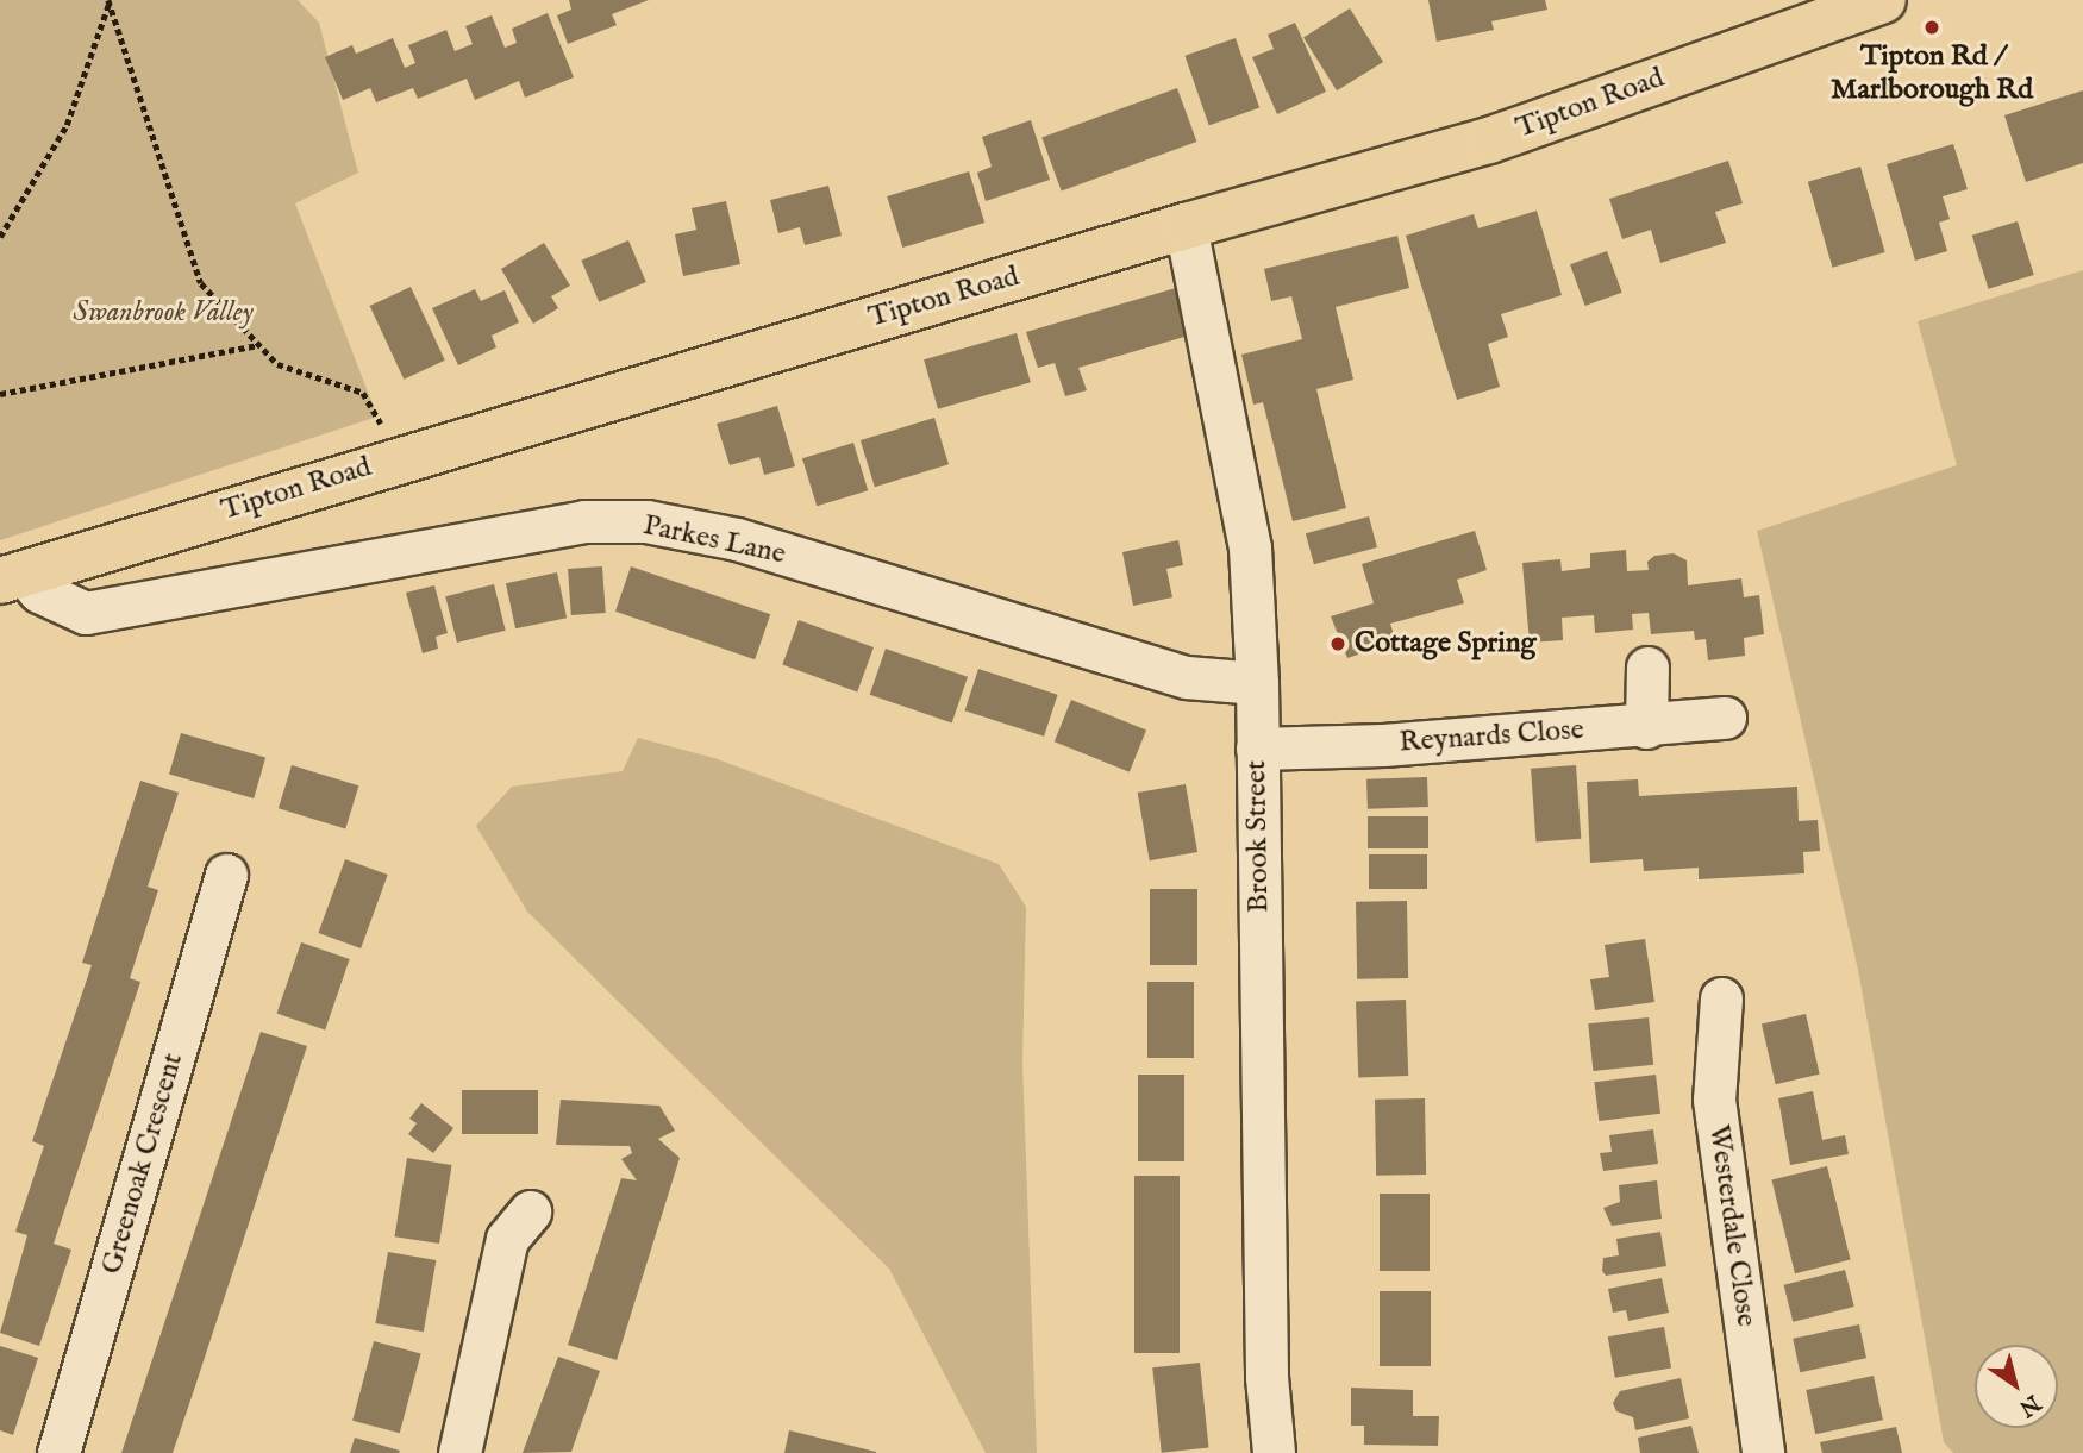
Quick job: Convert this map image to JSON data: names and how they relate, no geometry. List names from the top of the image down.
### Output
{
  "streets": {
    "main road": ["Tipton Road"],
    "street": [
      "Parkes Lane",
      "Reynards Close",
      "Brook Street",
      "Greenoak Crescent",
      "Westerdale Close"
    ]
  },
  "crossings": [
    ["Tipton Road", "Parkes Lane"],
    ["Tipton Road", "Brook Street"],
    ["Parkes Lane", "Brook Street"],
    ["Reynards Close", "Brook Street"]
  ],
  "parks": ["Swanbrook Valley"],
  "places": ["Tipton Rd / Marlborough Rd", "Cottage Spring"],
  "north": "bottom right"
}
